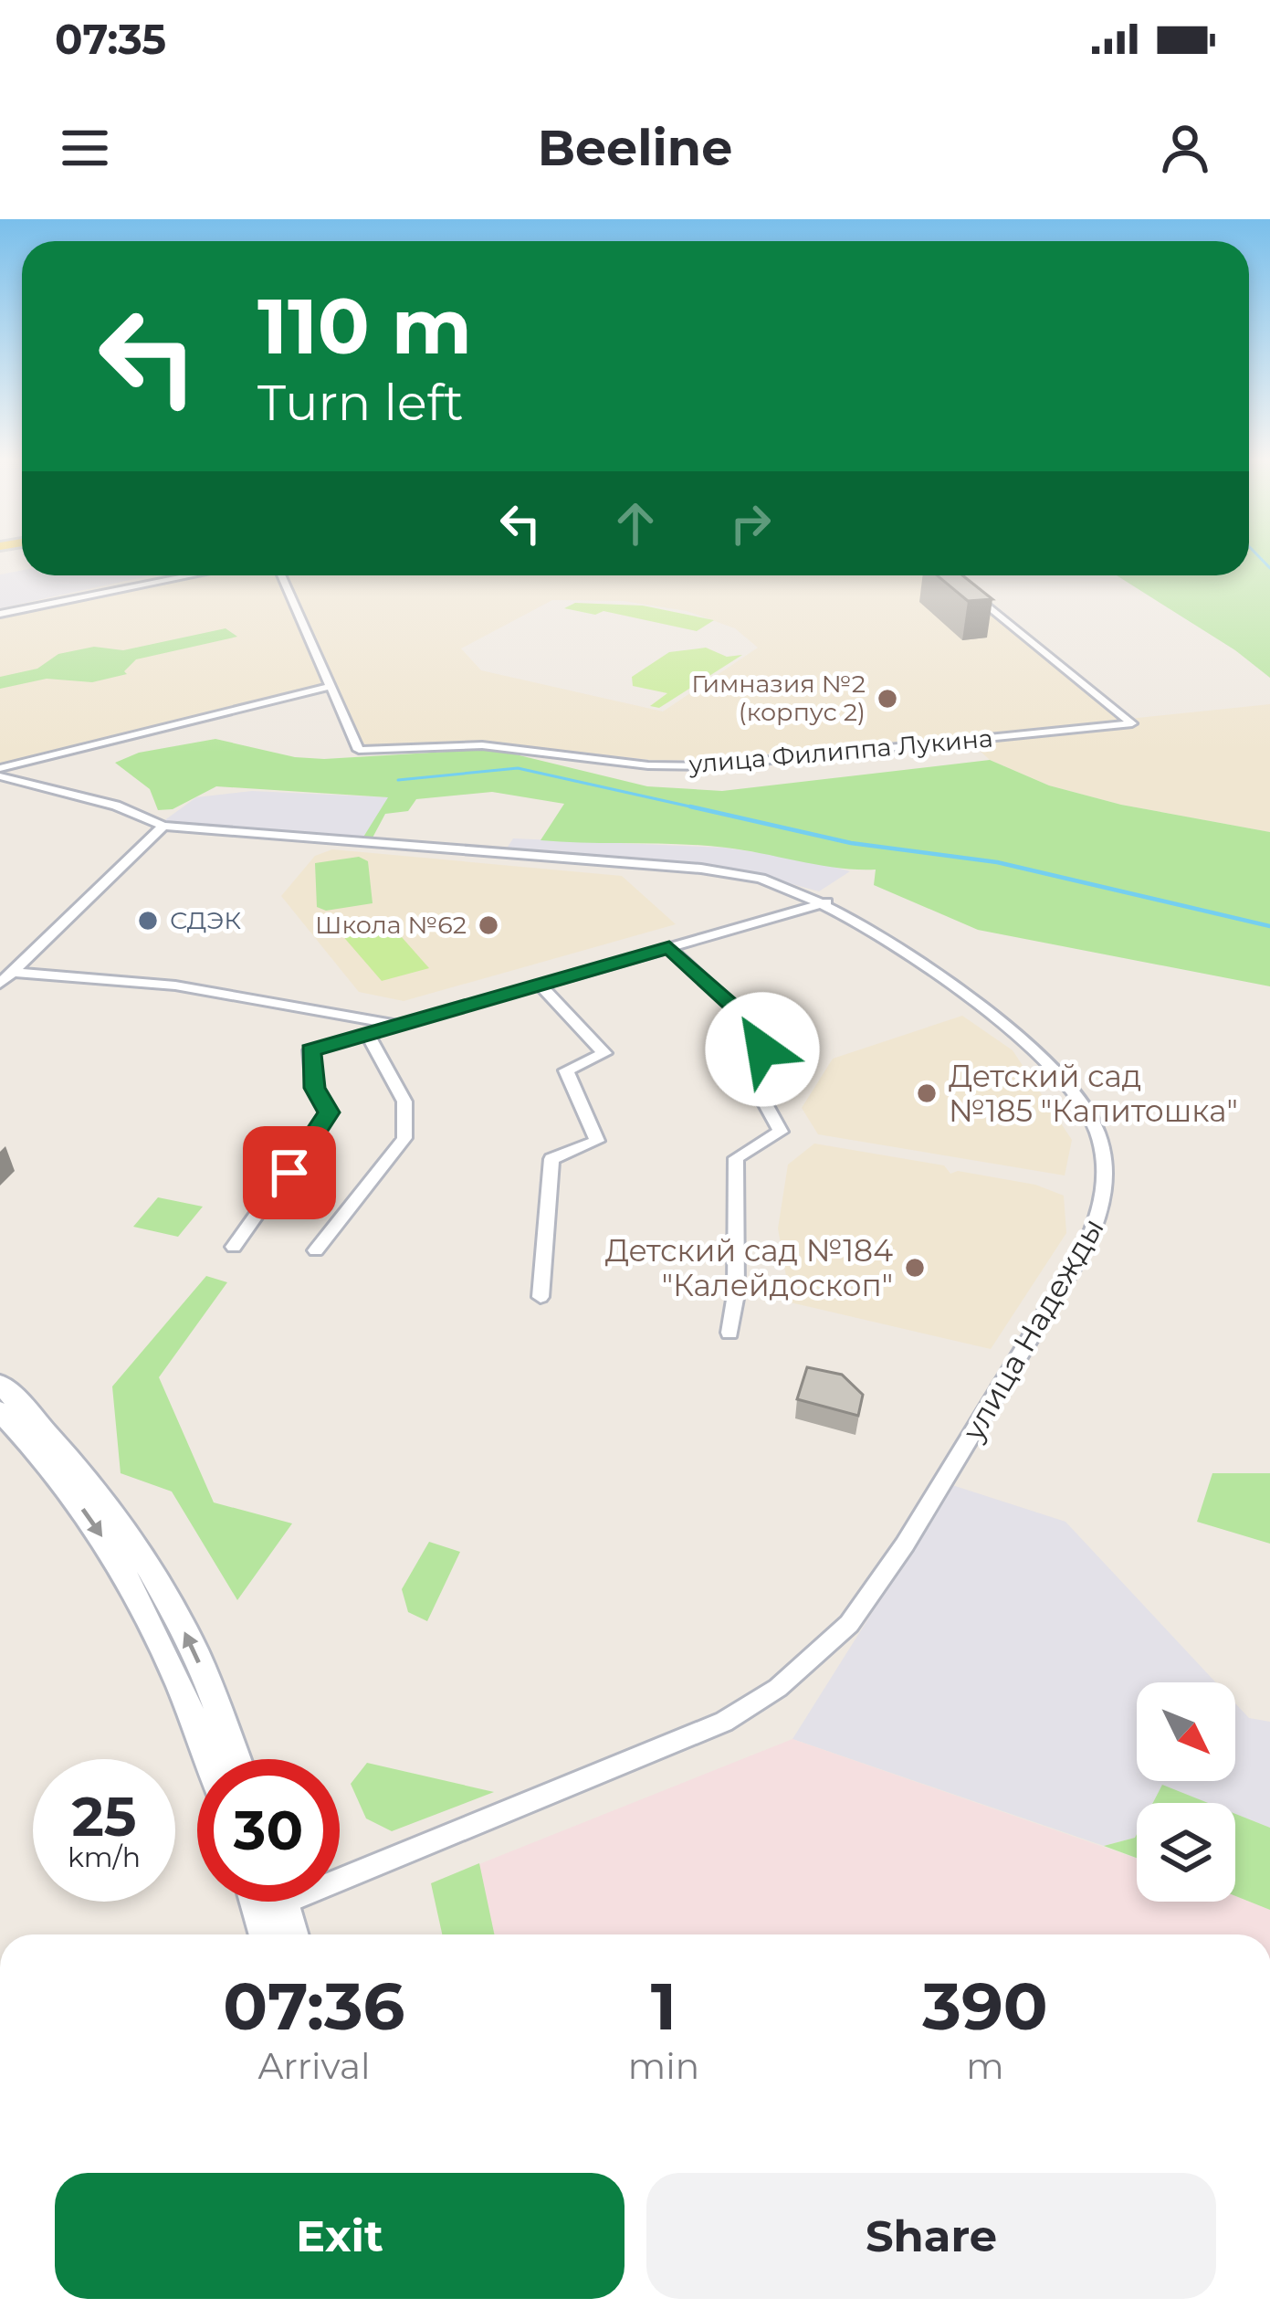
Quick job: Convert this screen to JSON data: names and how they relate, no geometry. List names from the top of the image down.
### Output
{
  "streets": {
    "street": ["улица Филиппа Лукина", "улица Надежды"]
  },
  "places": [
    "Гимназия №2 (корпус 2)",
    "СДЭК",
    "Школа №62",
    "Детский сад №185 \"Капитошка\"",
    "Детский сад №184 \"Калейдоскоп\""
  ],
  "north": "bottom right",
  "page": {
    "status": "07:35",
    "header": "Beeline",
    "turn": ["110 m", "Turn left"],
    "speed": "25 km/h",
    "limit": "30",
    "eta": [
      "07:36",
      "Arrival",
      "1",
      "min",
      "390",
      "m"
    ],
    "buttons": ["Exit", "Share"]
  }
}
